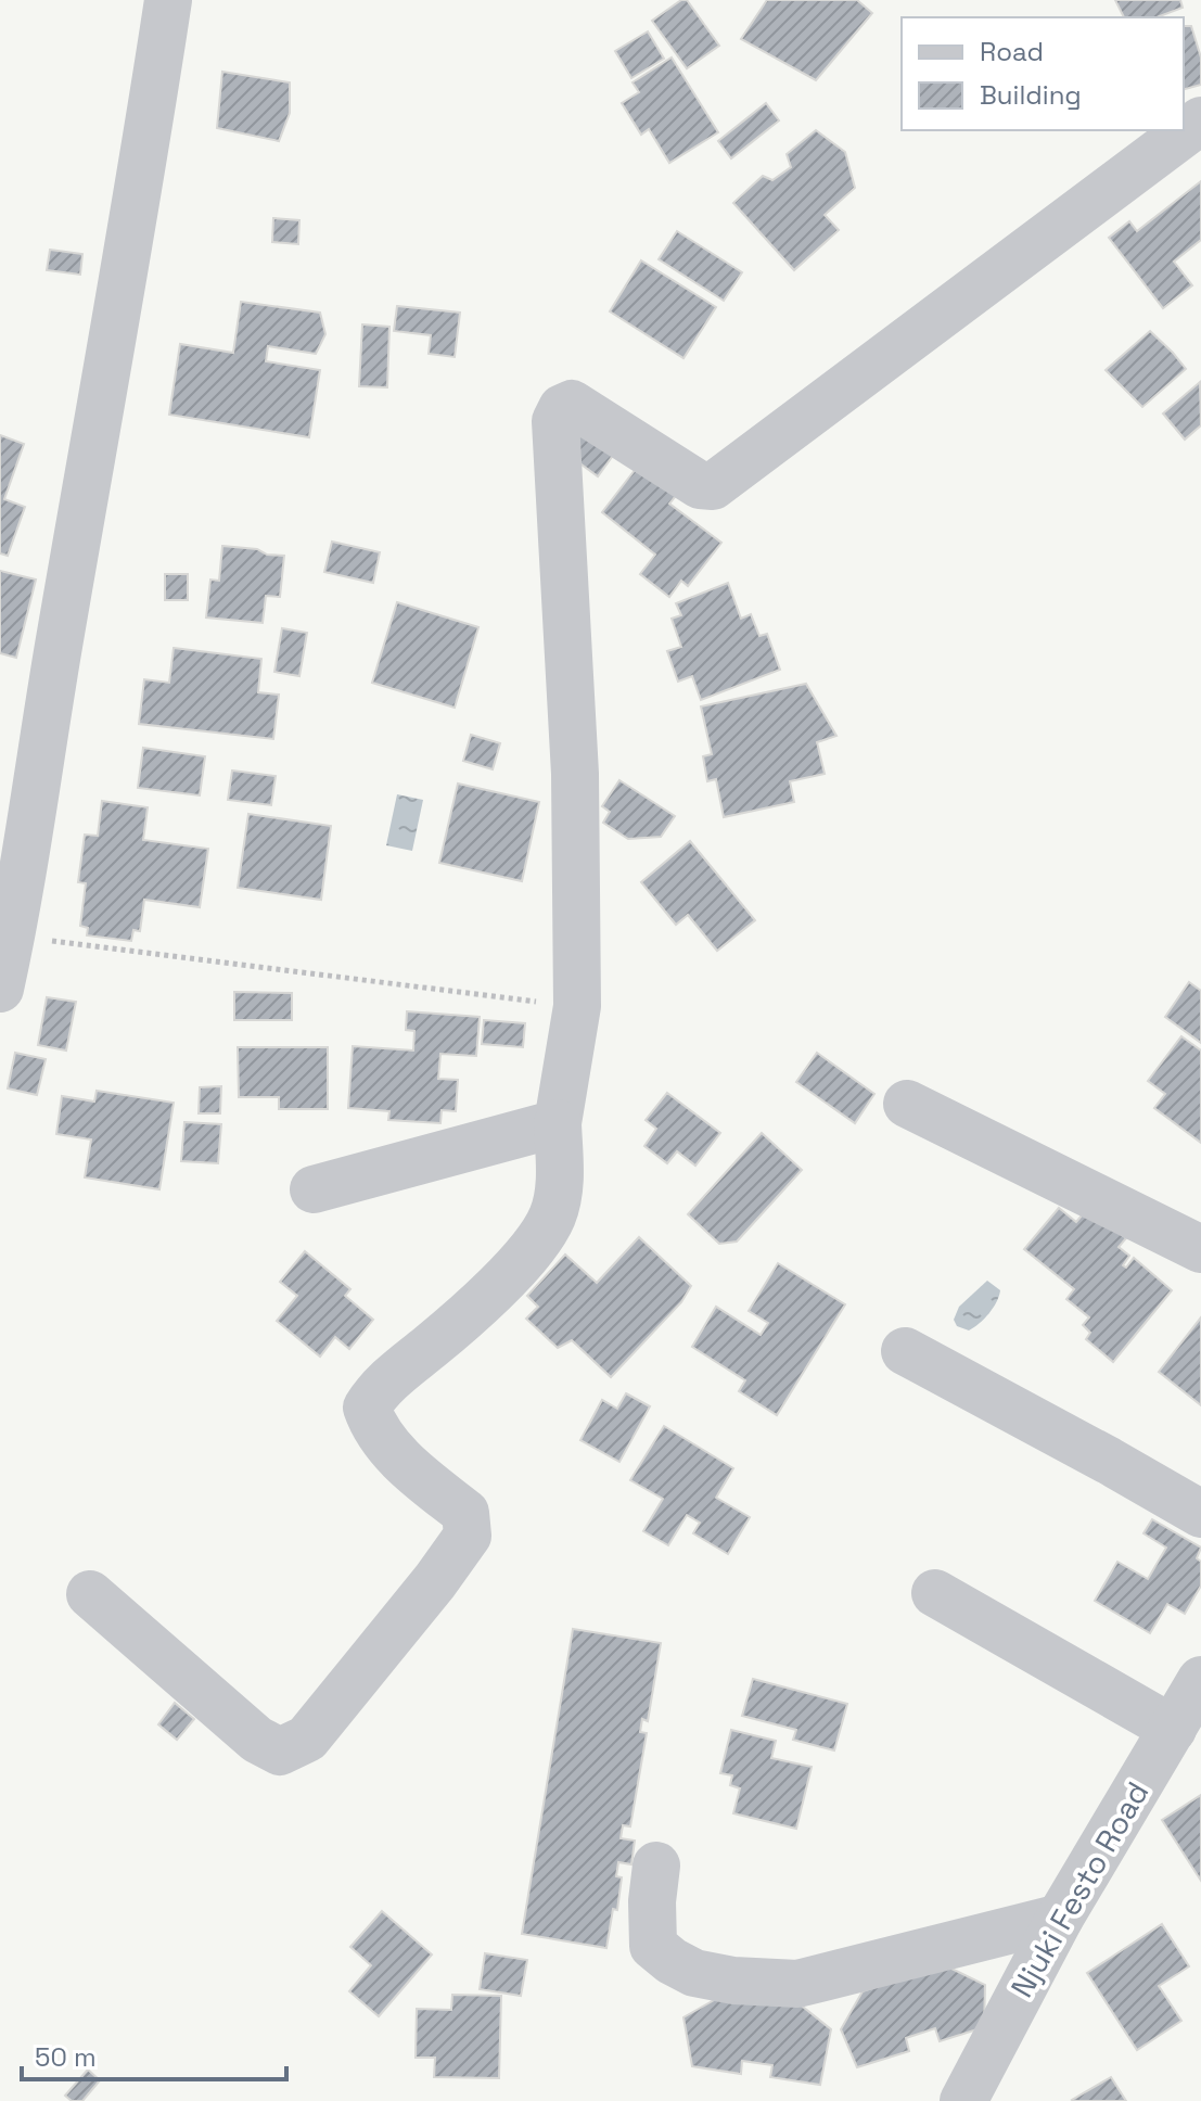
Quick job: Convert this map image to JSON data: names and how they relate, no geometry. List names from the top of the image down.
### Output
{
  "streets": {
    "street": ["Njuki Festo Road"]
  },
  "legend": ["Road", "Building"],
  "scale_bar": "50 m"
}
